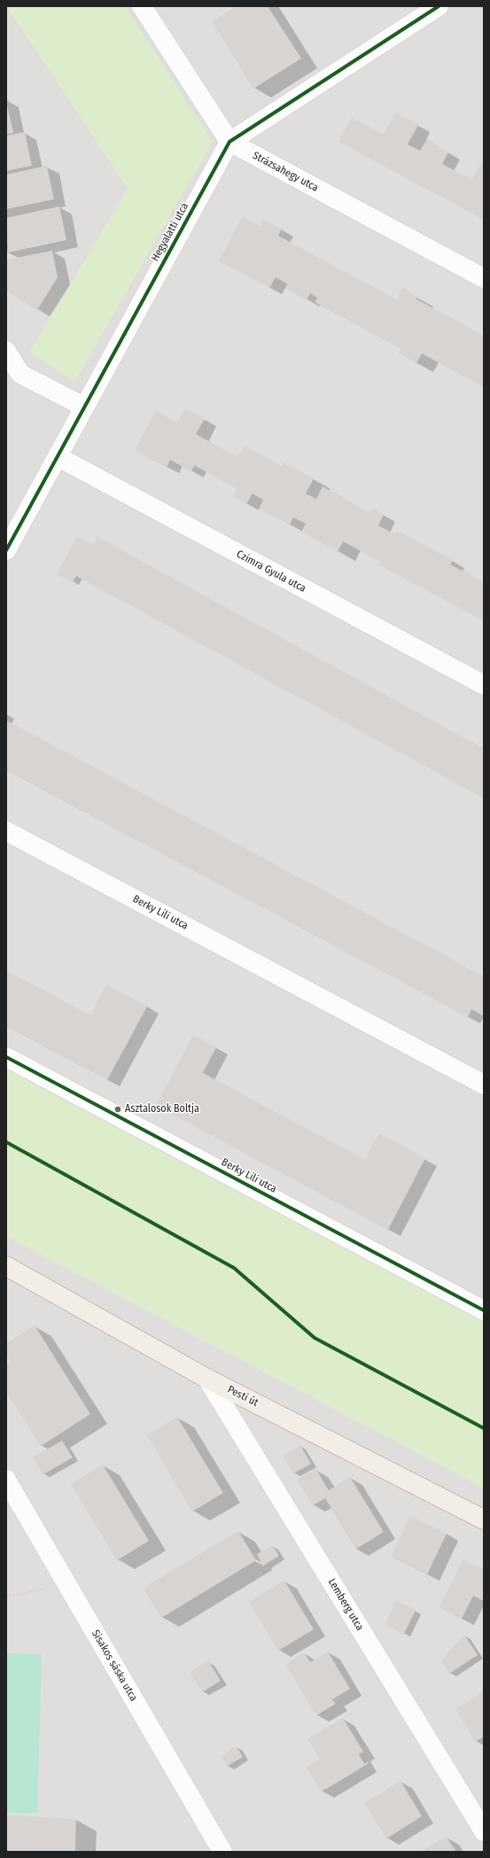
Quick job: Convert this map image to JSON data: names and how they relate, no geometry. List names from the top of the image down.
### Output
{
  "streets": {
    "main road": ["Pesti út"],
    "street": [
      "Strázsahegy utca",
      "Hegyalatti utca",
      "Czimra Gyula utca",
      "Berky Lili utca",
      "Lemberg utca",
      "Sisakos sáska utca"
    ]
  },
  "crossings": [
    ["Strázsahegy utca", "Hegyalatti utca"],
    ["Hegyalatti utca", "Czimra Gyula utca"],
    ["Pesti út", "Lemberg utca"]
  ],
  "places": ["Asztalosok Boltja"]
}
